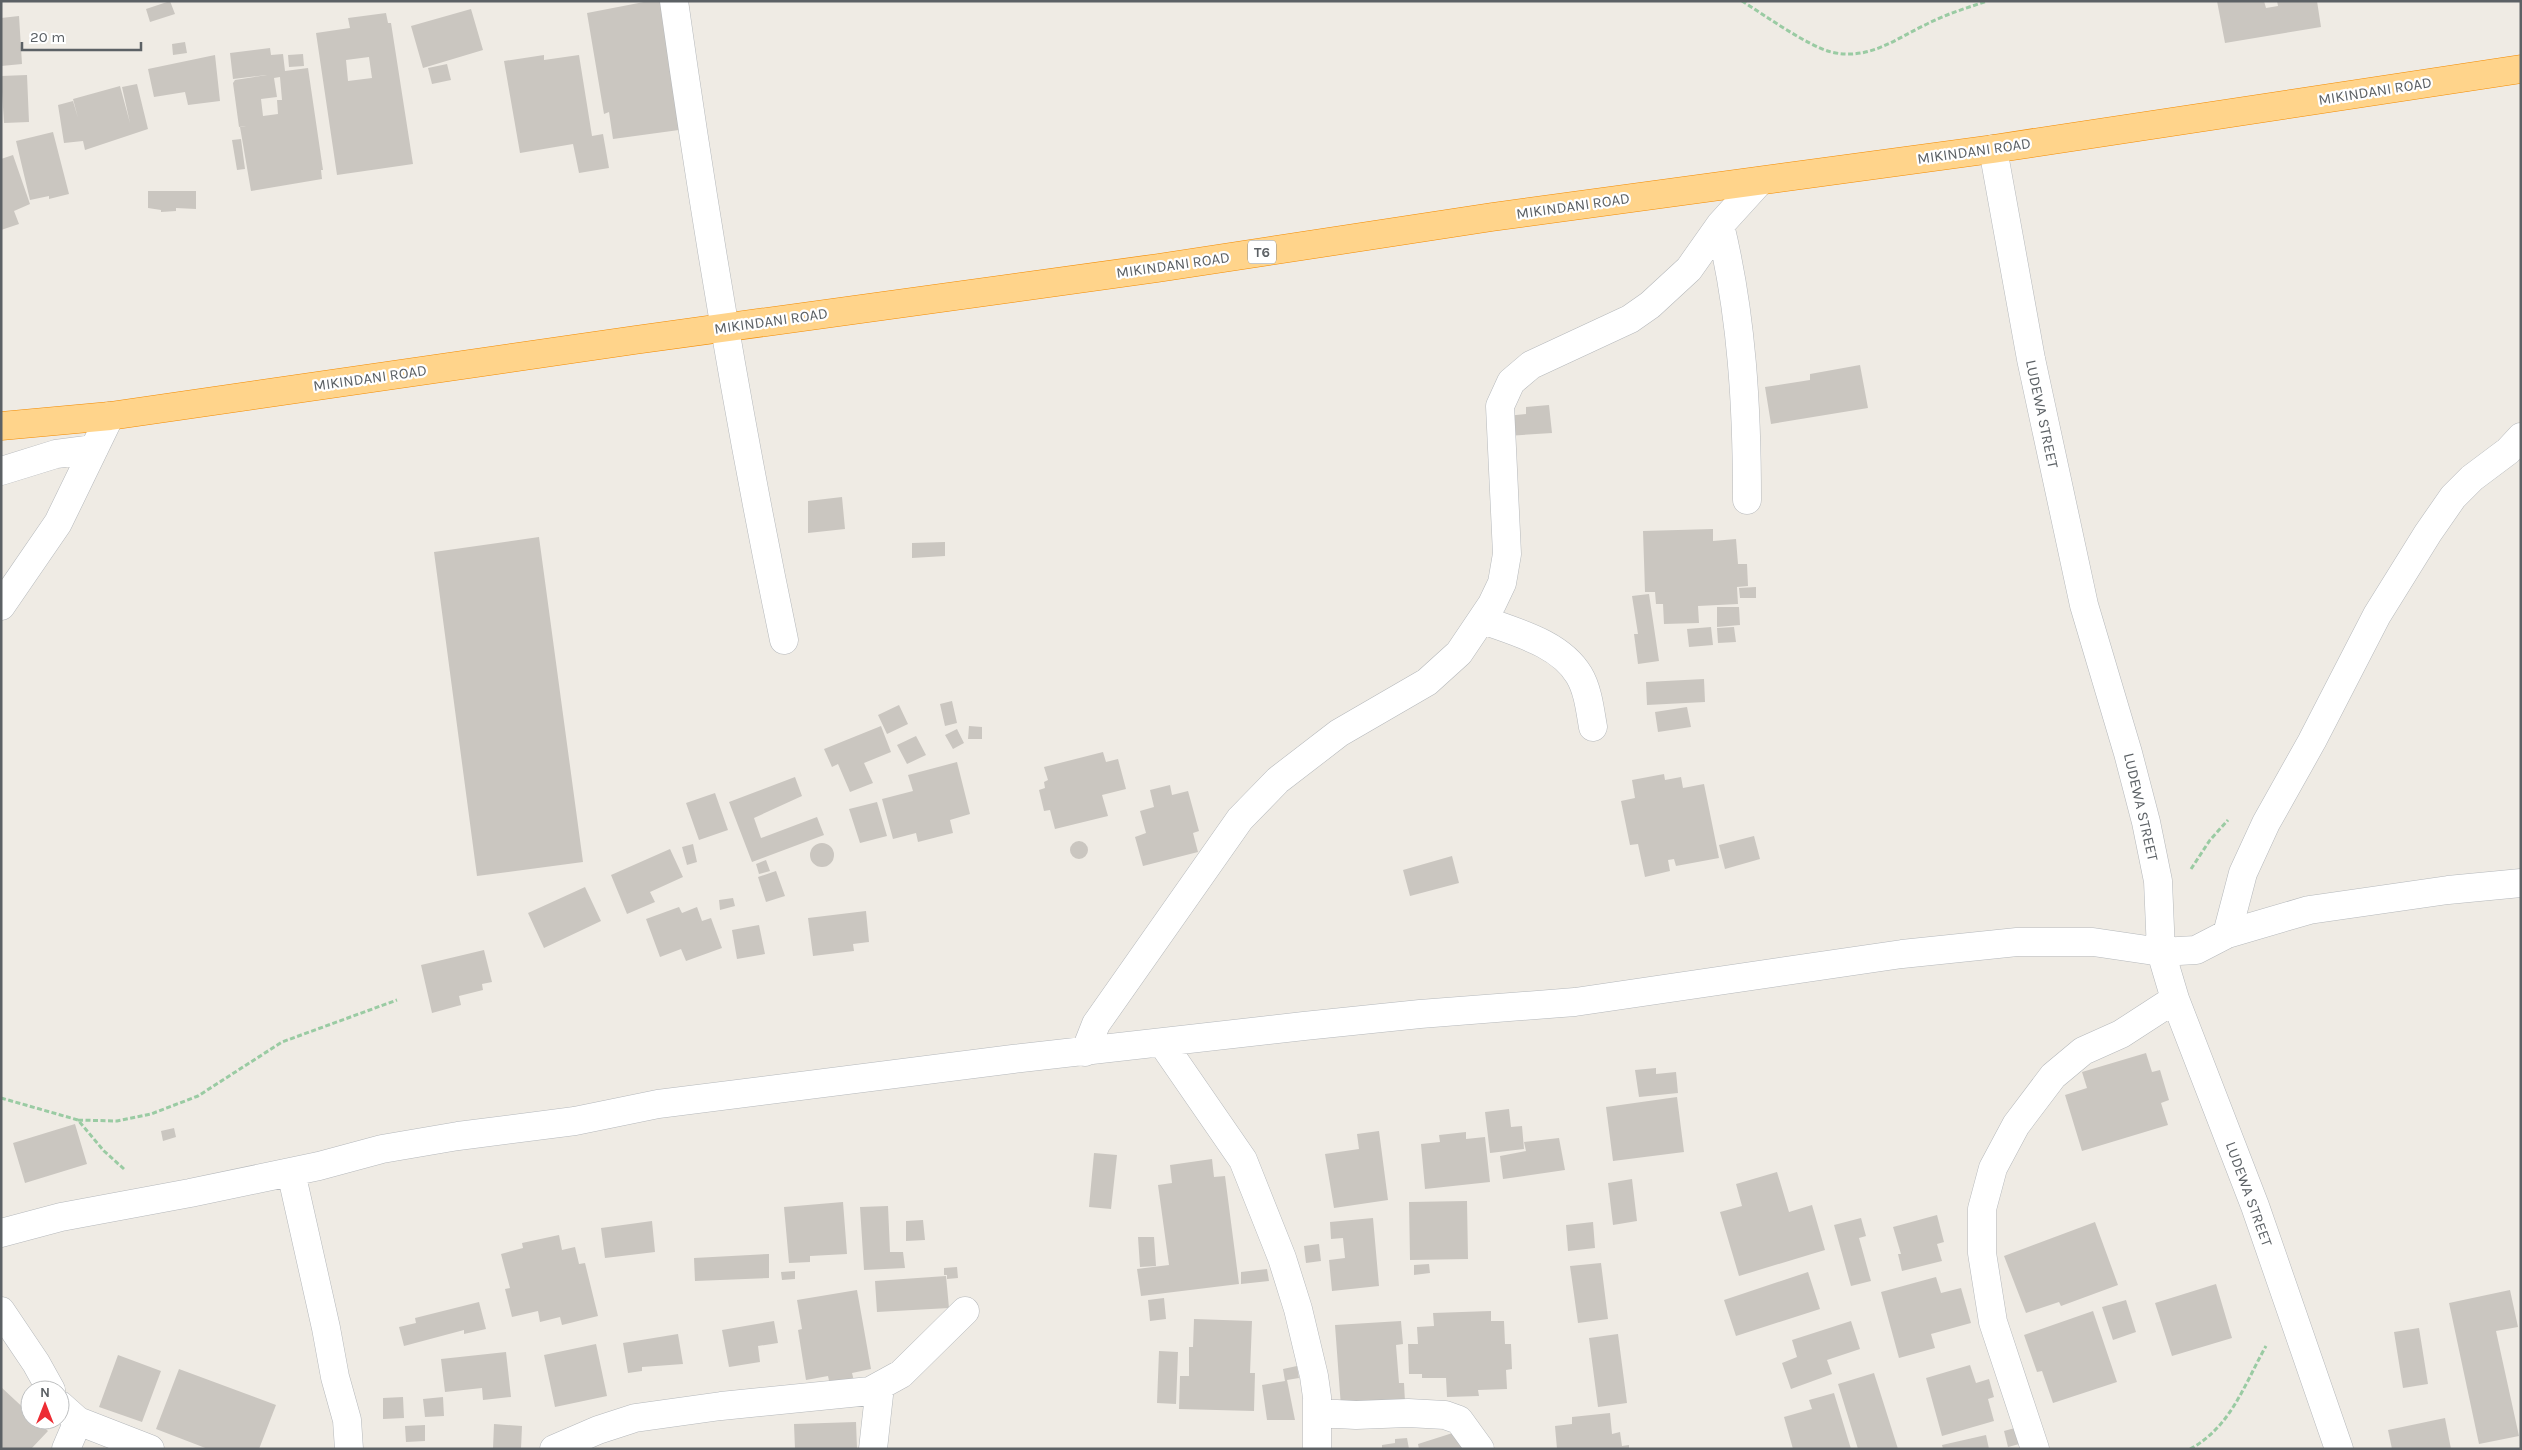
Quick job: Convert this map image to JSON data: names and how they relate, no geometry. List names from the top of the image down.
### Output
{
  "streets": {
    "highway": ["MIKINDANI ROAD", "T6"],
    "street": ["LUDEWA STREET"]
  },
  "crossings": [
    ["MIKINDANI ROAD", "LUDEWA STREET"]
  ],
  "scale_bar": "20 m",
  "north": "top"
}
